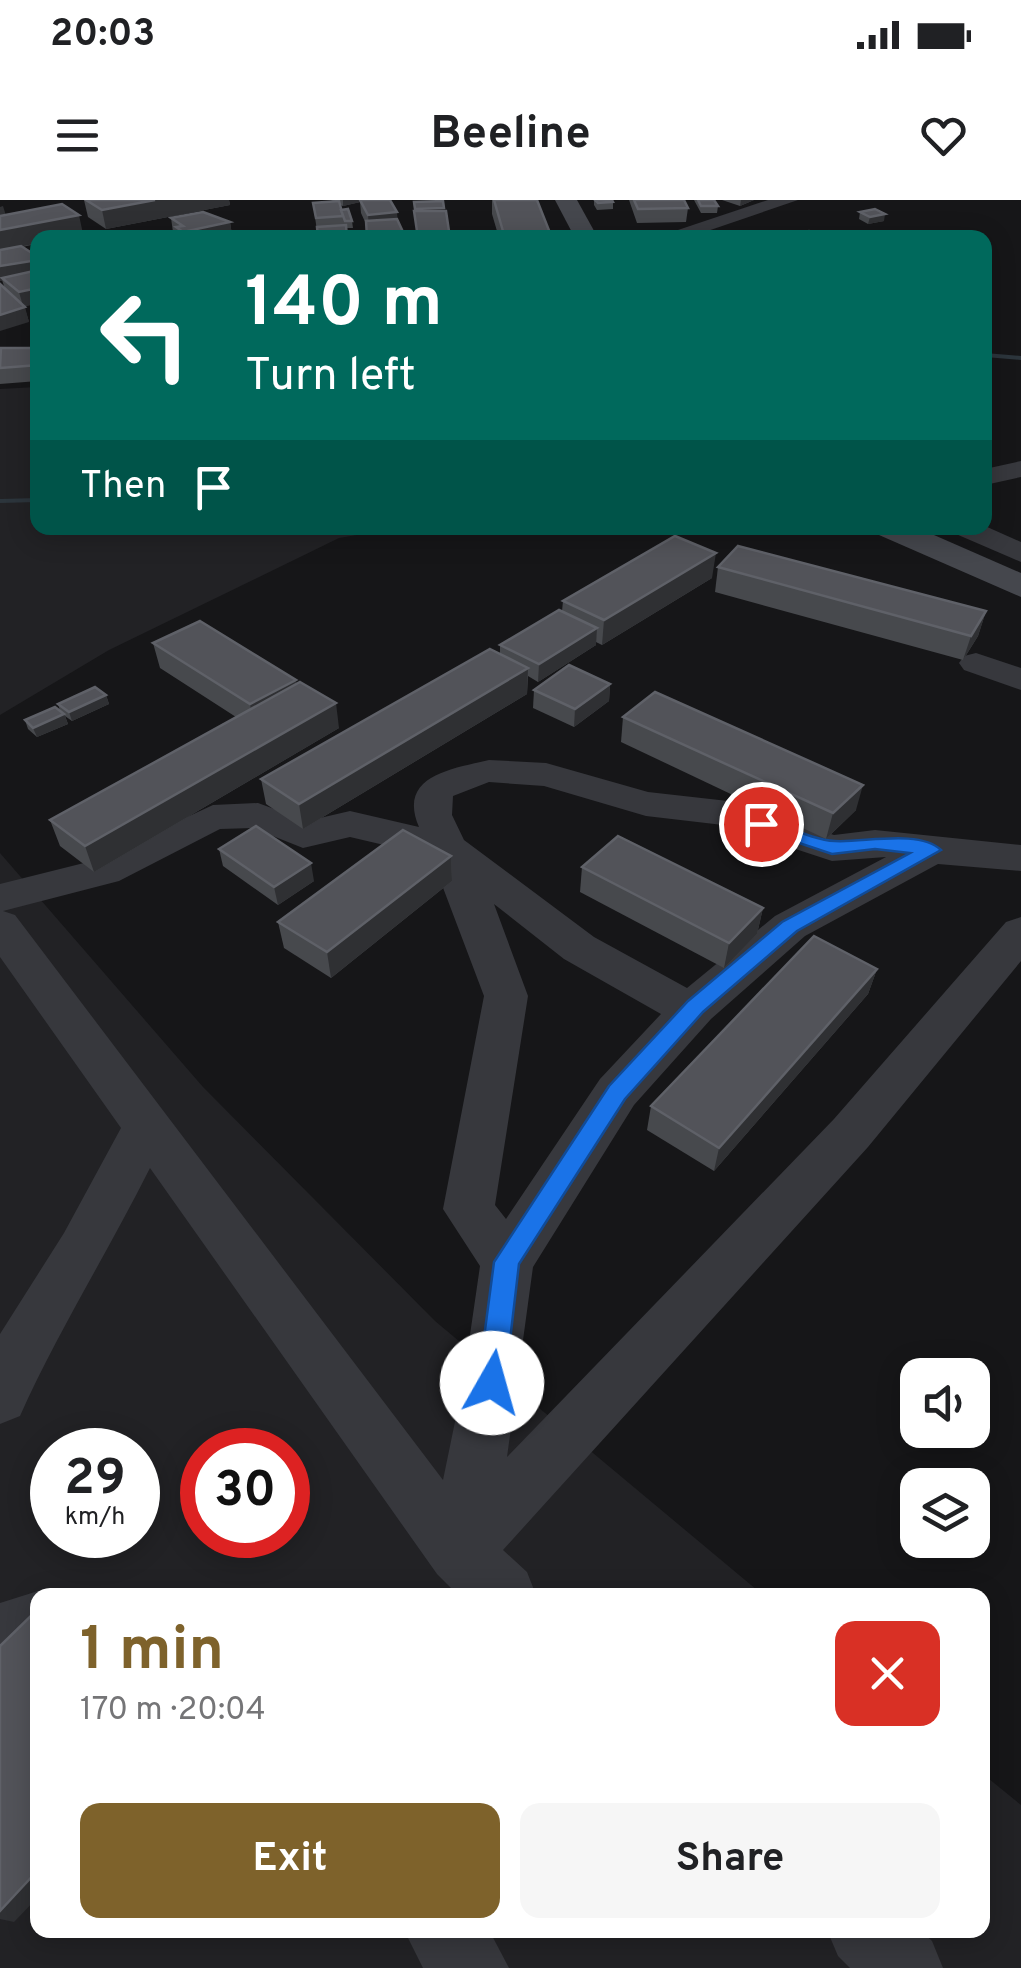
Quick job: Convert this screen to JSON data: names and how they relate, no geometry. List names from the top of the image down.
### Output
{
  "page": {
    "status": "20:03",
    "header": "Beeline",
    "turn": ["140 m", "Turn left"],
    "then": "Then",
    "speed": "29 km/h",
    "limit": "30",
    "heading": ["1 min", "170 m · 20:04"],
    "buttons": ["Exit", "Share"]
  }
}
